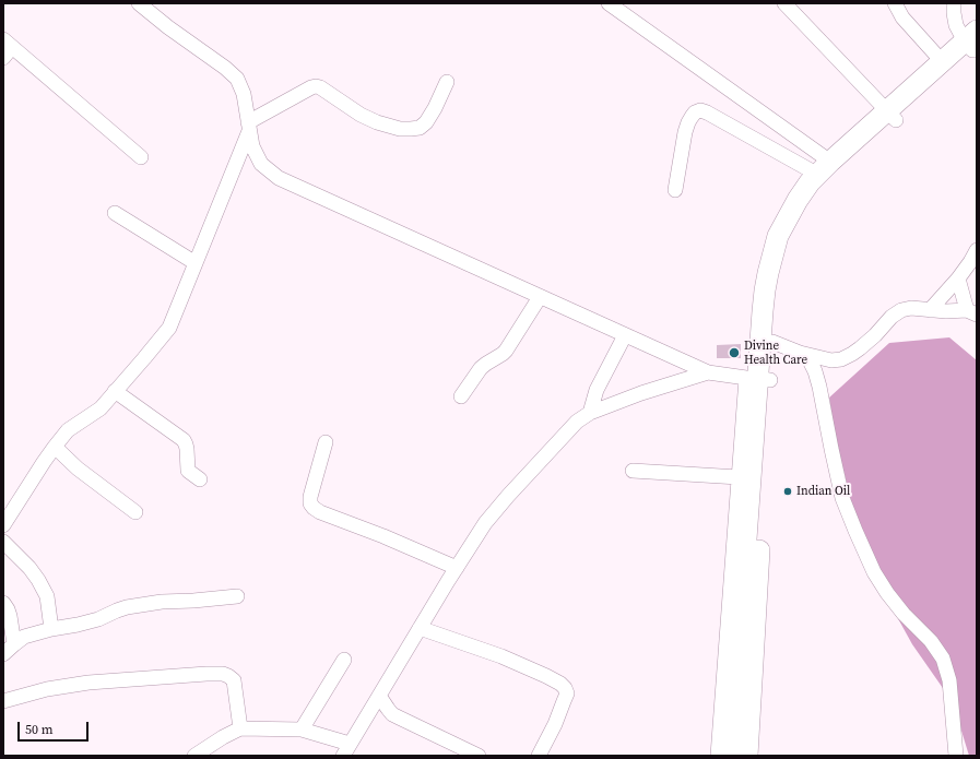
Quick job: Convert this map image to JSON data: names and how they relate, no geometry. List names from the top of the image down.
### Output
{
  "places": ["Divine Health Care", "Indian Oil"],
  "scale_bar": "50 m"
}
